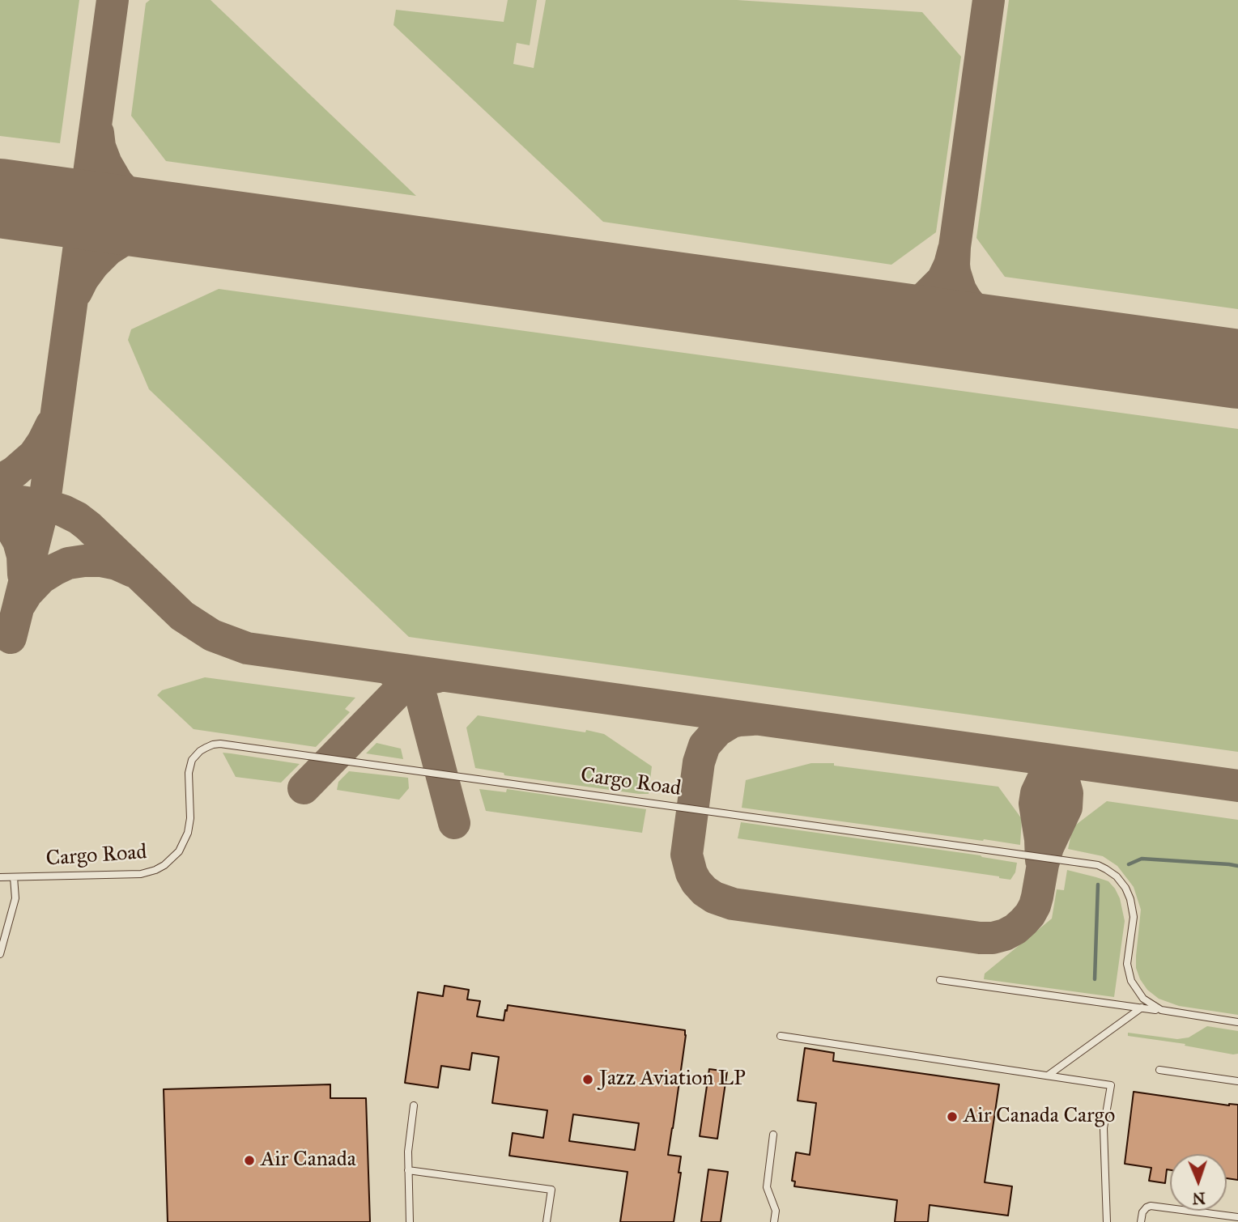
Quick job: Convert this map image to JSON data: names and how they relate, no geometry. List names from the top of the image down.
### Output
{
  "streets": {
    "lane": ["Cargo Road"]
  },
  "places": ["Jazz Aviation LP", "Air Canada Cargo", "Air Canada"],
  "north": "bottom"
}
